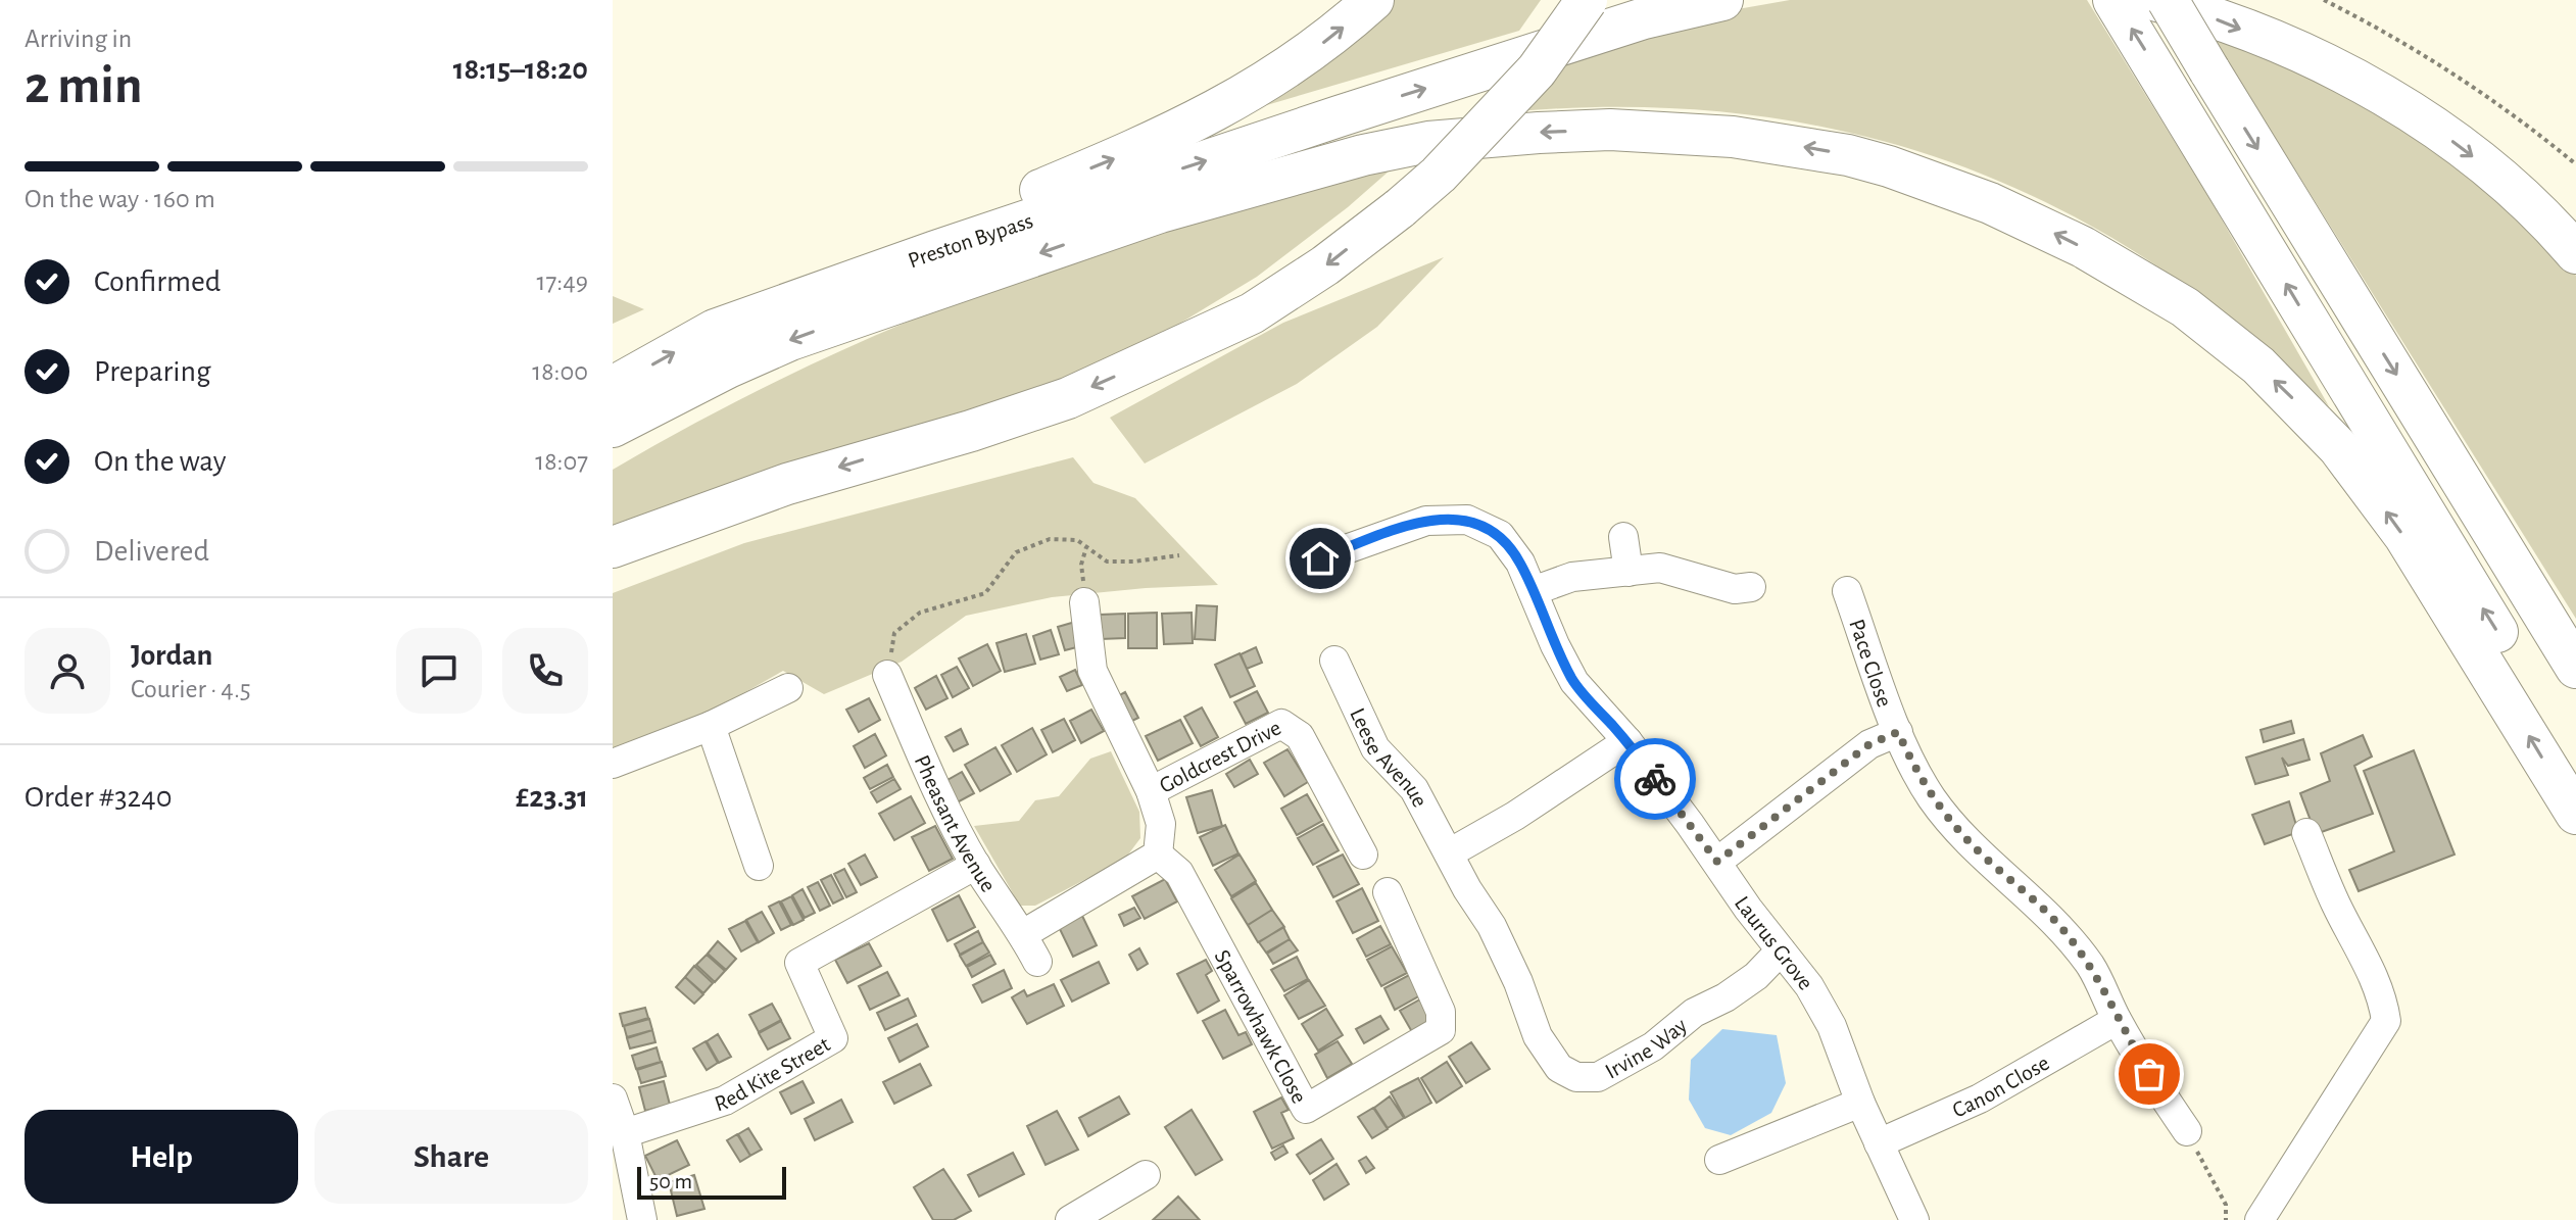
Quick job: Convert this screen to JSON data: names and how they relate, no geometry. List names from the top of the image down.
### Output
{
  "streets": {
    "highway": ["Preston Bypass"],
    "street": [
      "Pace Close",
      "Leese Avenue",
      "Goldcrest Drive",
      "Pheasant Avenue",
      "Laurus Grove",
      "Sparrowhawk Close",
      "Irvine Way",
      "Red Kite Street",
      "Canon Close"
    ]
  },
  "crossings": [
    ["Pace Close", "Laurus Grove"],
    ["Pace Close", "Canon Close"],
    ["Leese Avenue", "Irvine Way"],
    ["Goldcrest Drive", "Sparrowhawk Close"],
    ["Pheasant Avenue", "Red Kite Street"],
    ["Laurus Grove", "Irvine Way"],
    ["Laurus Grove", "Canon Close"]
  ],
  "scale_bar": "50 m",
  "page": {
    "heading": ["2 min", "Arriving in", "18:15–18:20"],
    "panel": [
      "Jordan",
      "Courier · 4.5",
      "Order #3240",
      "£23.31"
    ],
    "bar": "On the way · 160 m",
    "list": [
      ["Confirmed", "17:49"],
      ["Preparing", "18:00"],
      ["On the way", "18:07"],
      "Delivered"
    ],
    "buttons": ["Help", "Share"],
    "scale": "50 m"
  }
}
